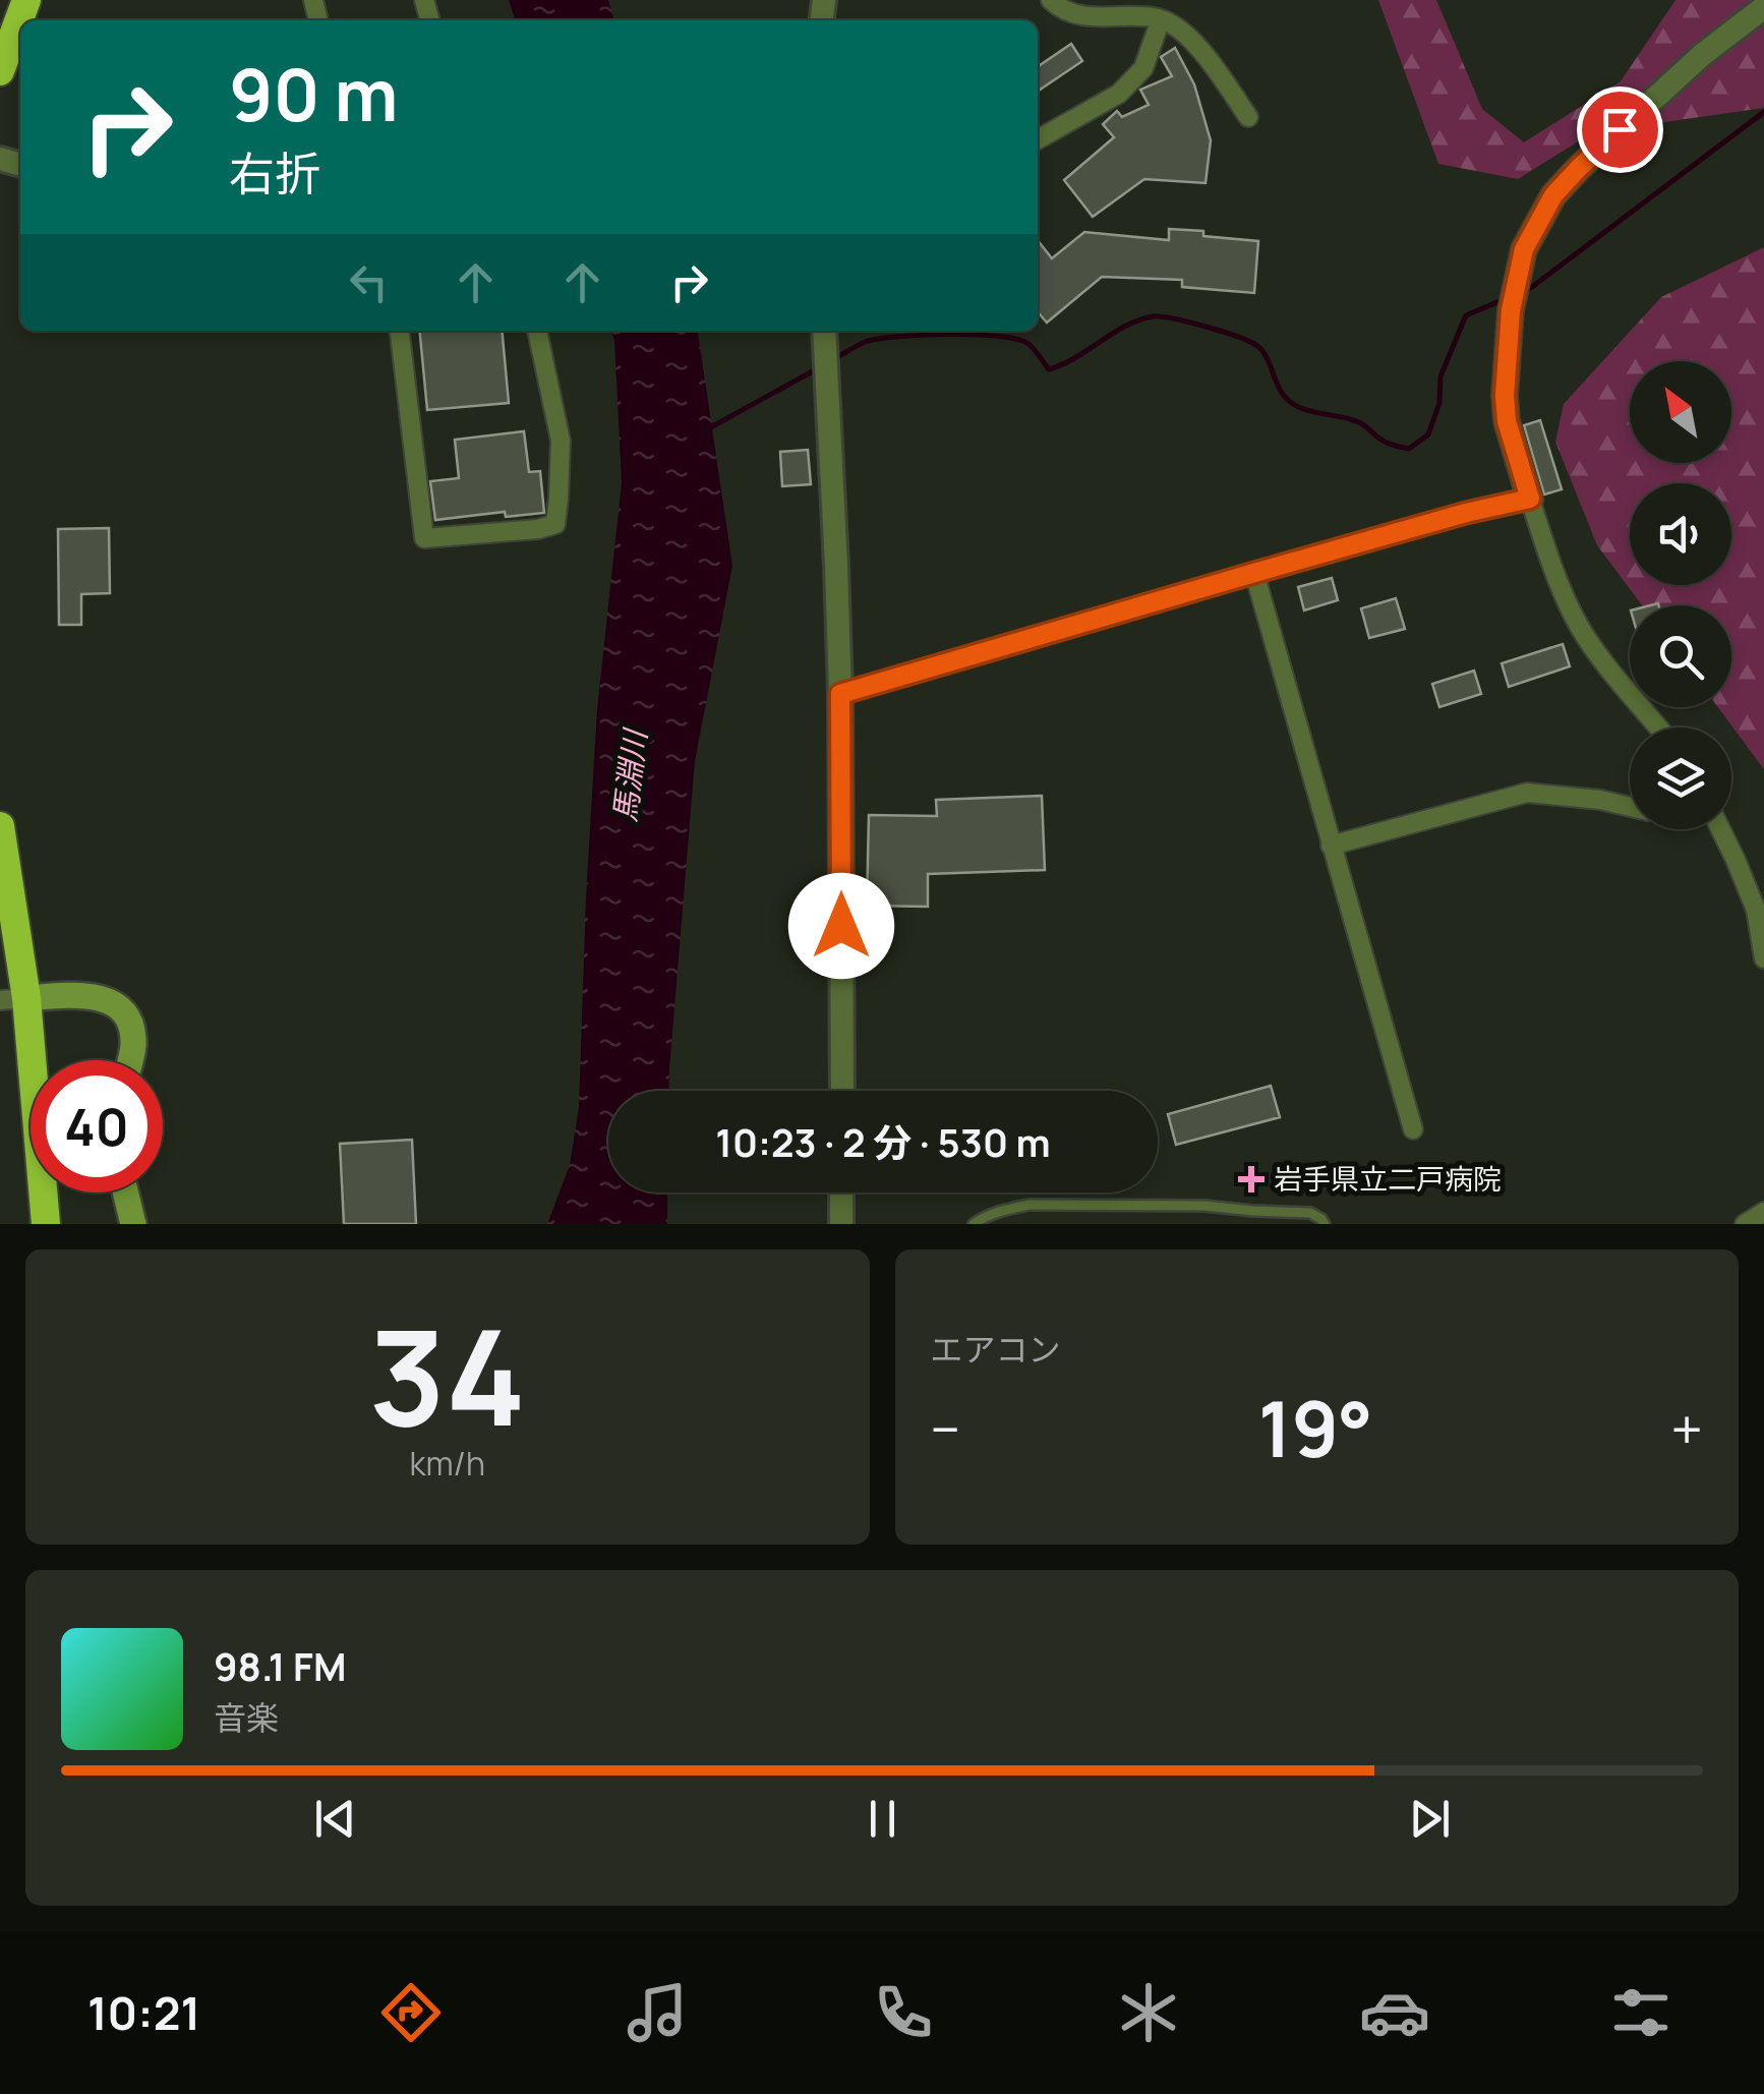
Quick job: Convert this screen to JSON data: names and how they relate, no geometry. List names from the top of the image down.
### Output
{
  "water": ["馬淵川"],
  "places": {
    "health": ["岩手県立二戸病院"]
  },
  "north": "top left",
  "page": {
    "turn": ["90 m", "右折"],
    "limit": "40",
    "trip": "10:23 · 2 分 · 530 m",
    "tile": [
      ["34", "km/h"],
      "エアコン"
    ],
    "heat": ["−", "19°", "+"],
    "song": ["98.1 FM", "音楽"],
    "tabs": "10:21"
  }
}
